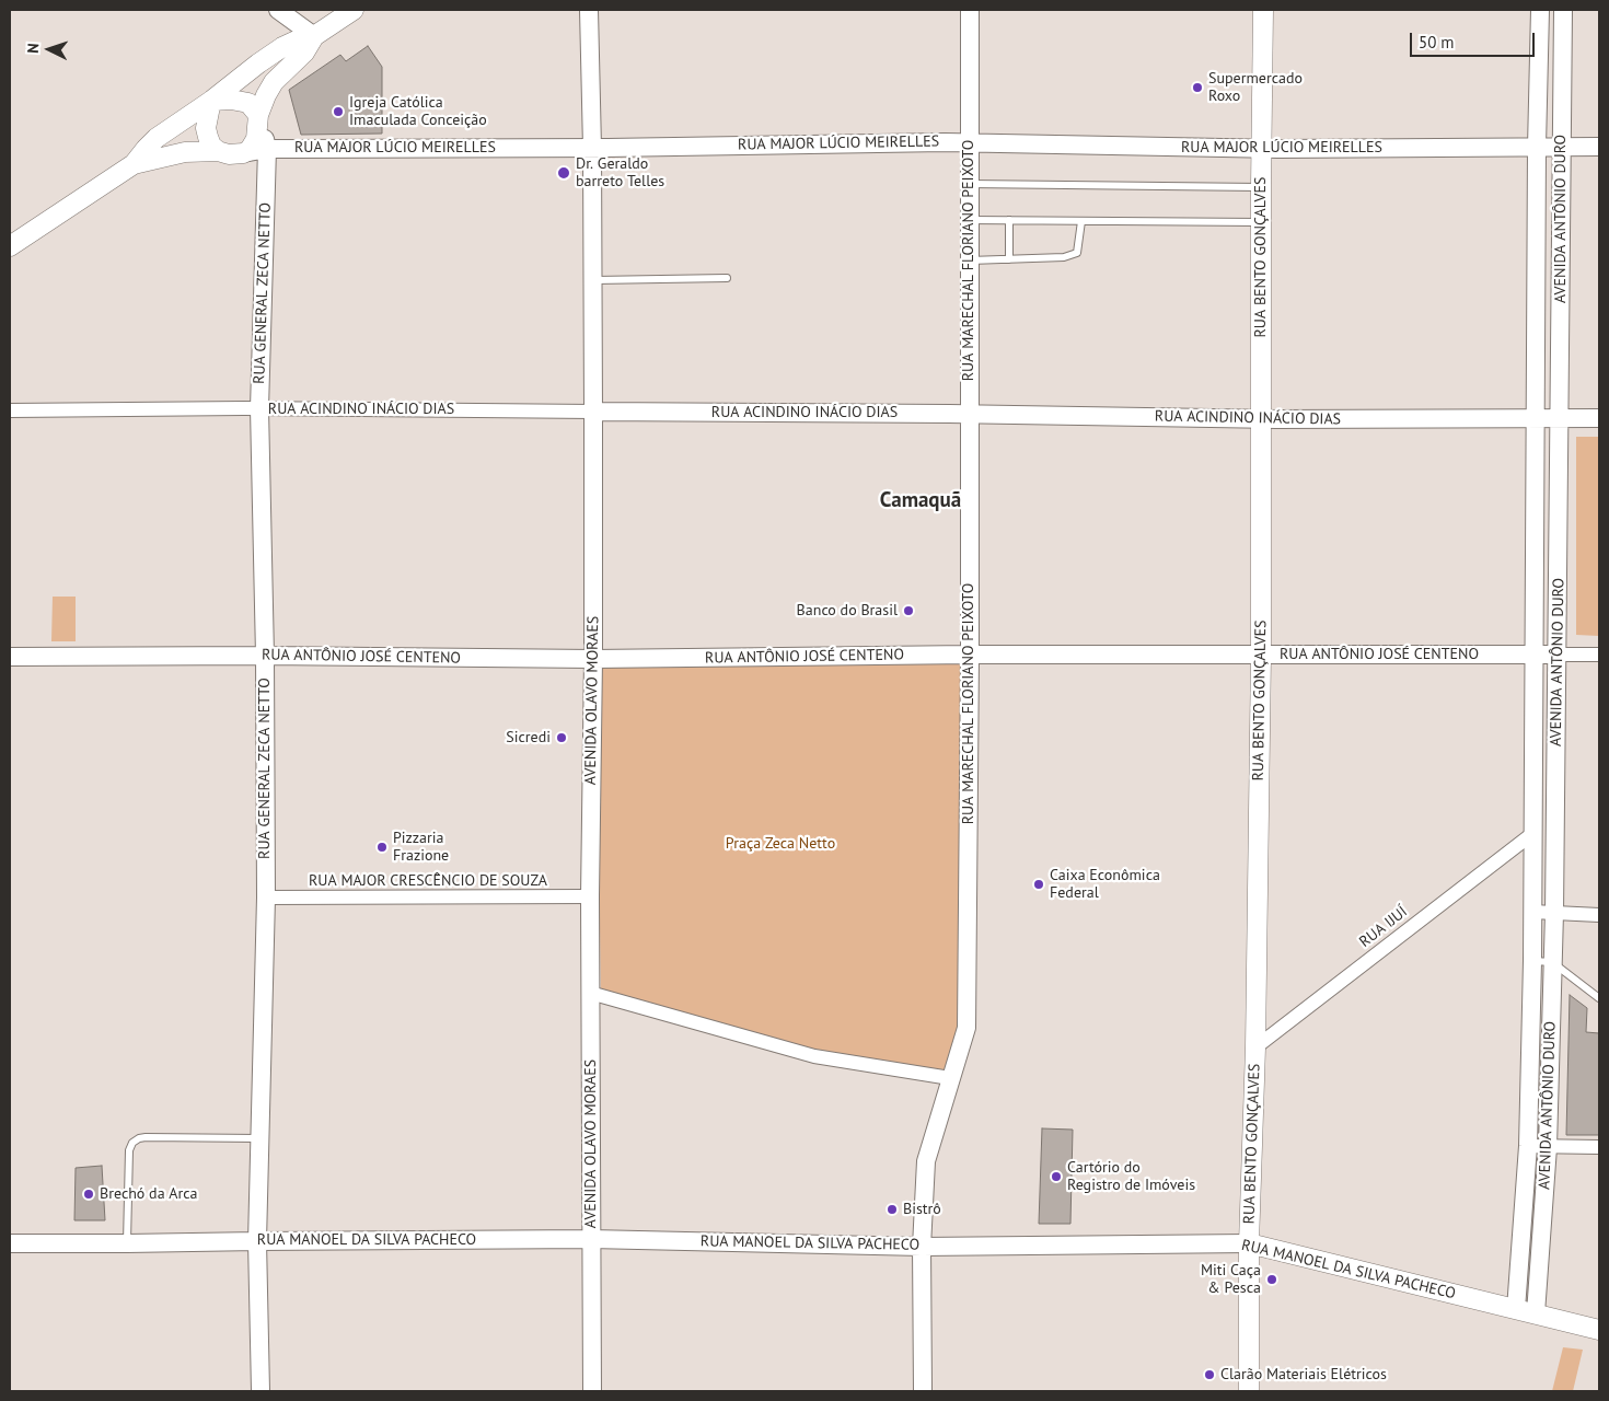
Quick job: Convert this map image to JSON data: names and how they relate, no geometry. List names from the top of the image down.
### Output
{
  "streets": {
    "main road": ["RUA BENTO GONÇALVES", "RUA MANOEL DA SILVA PACHECO"],
    "street": [
      "RUA MAJOR LÚCIO MEIRELLES",
      "AVENIDA ANTÔNIO DURO",
      "RUA MARECHAL FLORIANO PEIXOTO",
      "RUA GENERAL ZECA NETTO",
      "RUA ACINDINO INÁCIO DIAS",
      "RUA ANTÔNIO JOSÉ CENTENO",
      "AVENIDA OLAVO MORAES",
      "RUA MAJOR CRESCÊNCIO DE SOUZA",
      "RUA IJUÍ"
    ]
  },
  "crossings": [
    ["RUA MAJOR LÚCIO MEIRELLES", "AVENIDA ANTÔNIO DURO"],
    ["RUA MAJOR LÚCIO MEIRELLES", "RUA BENTO GONÇALVES"],
    ["RUA MAJOR LÚCIO MEIRELLES", "RUA MARECHAL FLORIANO PEIXOTO"],
    ["RUA MAJOR LÚCIO MEIRELLES", "RUA GENERAL ZECA NETTO"],
    ["RUA MAJOR LÚCIO MEIRELLES", "AVENIDA OLAVO MORAES"],
    ["AVENIDA ANTÔNIO DURO", "RUA ACINDINO INÁCIO DIAS"],
    ["AVENIDA ANTÔNIO DURO", "RUA ANTÔNIO JOSÉ CENTENO"],
    ["AVENIDA ANTÔNIO DURO", "RUA IJUÍ"],
    ["AVENIDA ANTÔNIO DURO", "RUA MANOEL DA SILVA PACHECO"],
    ["RUA BENTO GONÇALVES", "RUA ACINDINO INÁCIO DIAS"],
    ["RUA BENTO GONÇALVES", "RUA ANTÔNIO JOSÉ CENTENO"],
    ["RUA BENTO GONÇALVES", "RUA IJUÍ"],
    ["RUA BENTO GONÇALVES", "RUA MANOEL DA SILVA PACHECO"],
    ["RUA MARECHAL FLORIANO PEIXOTO", "RUA ACINDINO INÁCIO DIAS"],
    ["RUA MARECHAL FLORIANO PEIXOTO", "RUA ANTÔNIO JOSÉ CENTENO"],
    ["RUA MARECHAL FLORIANO PEIXOTO", "RUA MANOEL DA SILVA PACHECO"],
    ["RUA GENERAL ZECA NETTO", "RUA ACINDINO INÁCIO DIAS"],
    ["RUA GENERAL ZECA NETTO", "RUA ANTÔNIO JOSÉ CENTENO"],
    ["RUA GENERAL ZECA NETTO", "RUA MAJOR CRESCÊNCIO DE SOUZA"],
    ["RUA GENERAL ZECA NETTO", "RUA MANOEL DA SILVA PACHECO"],
    ["RUA ACINDINO INÁCIO DIAS", "AVENIDA OLAVO MORAES"],
    ["RUA ANTÔNIO JOSÉ CENTENO", "AVENIDA OLAVO MORAES"],
    ["AVENIDA OLAVO MORAES", "RUA MAJOR CRESCÊNCIO DE SOUZA"],
    ["AVENIDA OLAVO MORAES", "RUA MANOEL DA SILVA PACHECO"]
  ],
  "districts": ["Camaquã"],
  "parks": ["Praça Zeca Netto"],
  "places": [
    "Supermercado Roxo",
    "Igreja Católica Imaculada Conceição",
    "Dr. Geraldo barreto Telles",
    "Banco do Brasil",
    "Sicredi",
    "Pizzaria Frazione",
    "Caixa Econômica Federal",
    "Cartório do Registro de Imóveis",
    "Brechó da Arca",
    "Bistrô",
    "Miti Caça & Pesca",
    "Clarão Materiais Elétricos"
  ],
  "scale_bar": "50 m",
  "north": "left"
}
